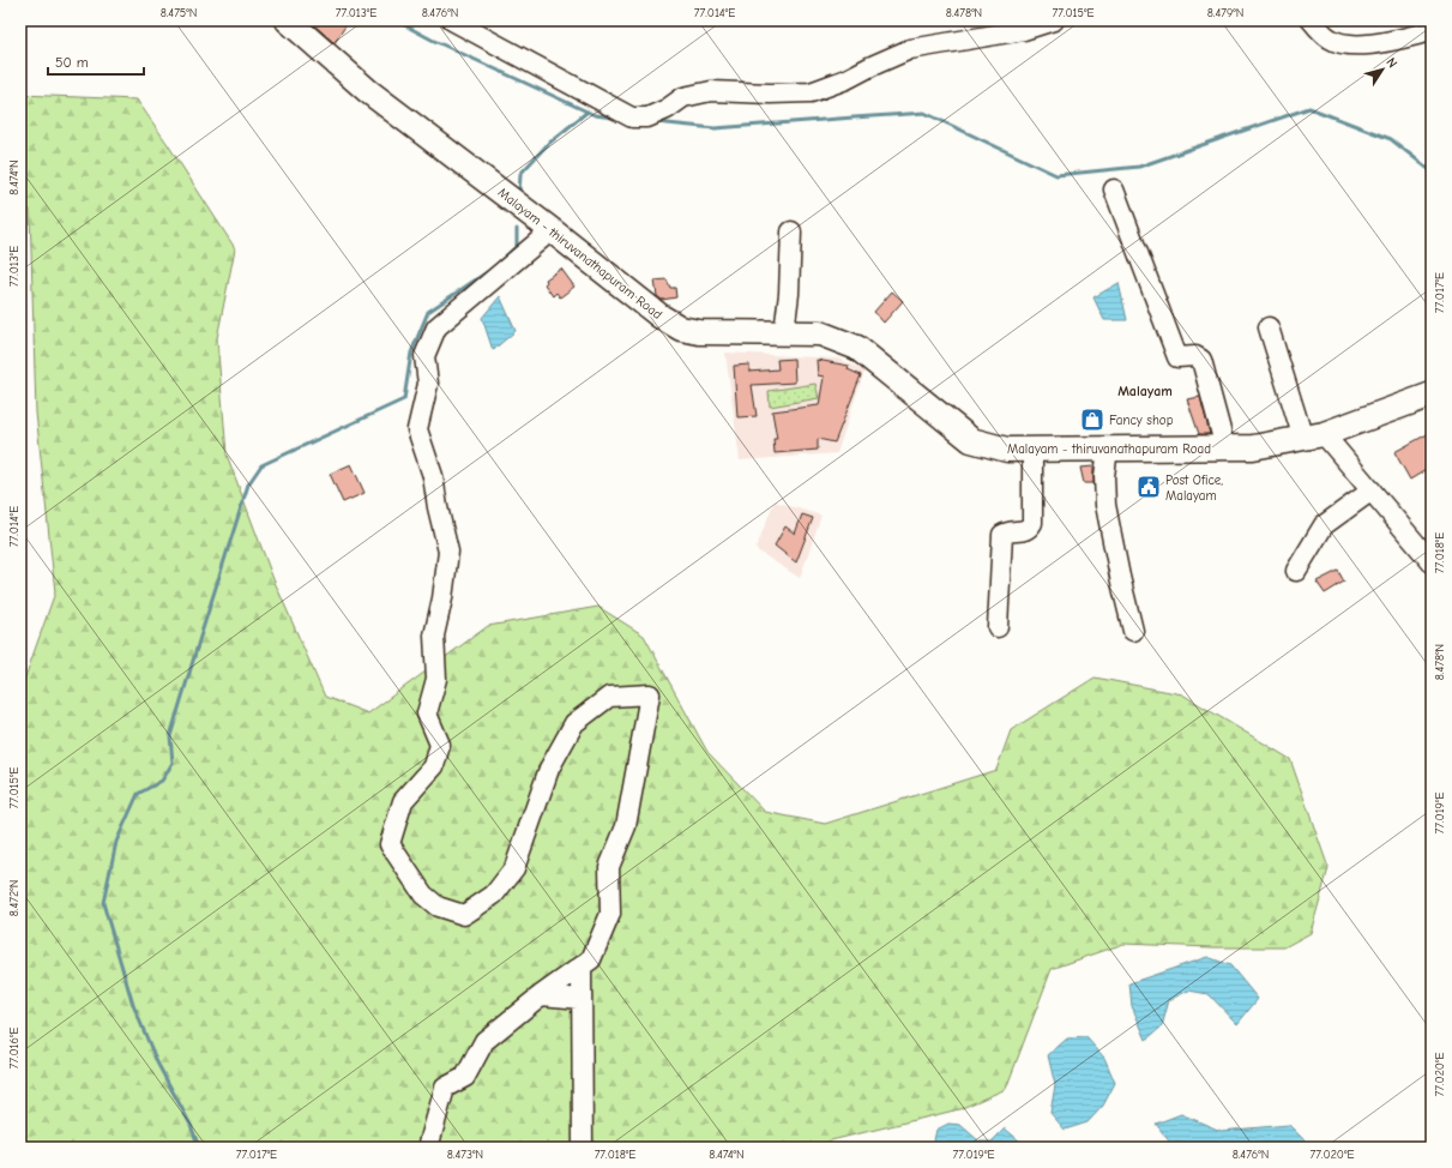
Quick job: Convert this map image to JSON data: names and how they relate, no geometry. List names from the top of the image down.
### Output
{
  "streets": {
    "main road": ["Malayam - thiruvanathapuram Road"]
  },
  "districts": ["Malayam"],
  "places": {
    "shop": ["Fancy shop"],
    "public building": ["Post Ofice, Malayam"]
  },
  "scale_bar": "50 m",
  "north": "top right",
  "coordinates": [
    "8.475°N",
    "77.013°E",
    "8.476°N",
    "77.014°E",
    "8.478°N",
    "77.015°E",
    "8.479°N",
    "8.474°N",
    "77.017°E",
    "77.018°E",
    "77.019°E",
    "8.472°N",
    "77.016°E",
    "77.020°E",
    "8.473°N"
  ]
}
